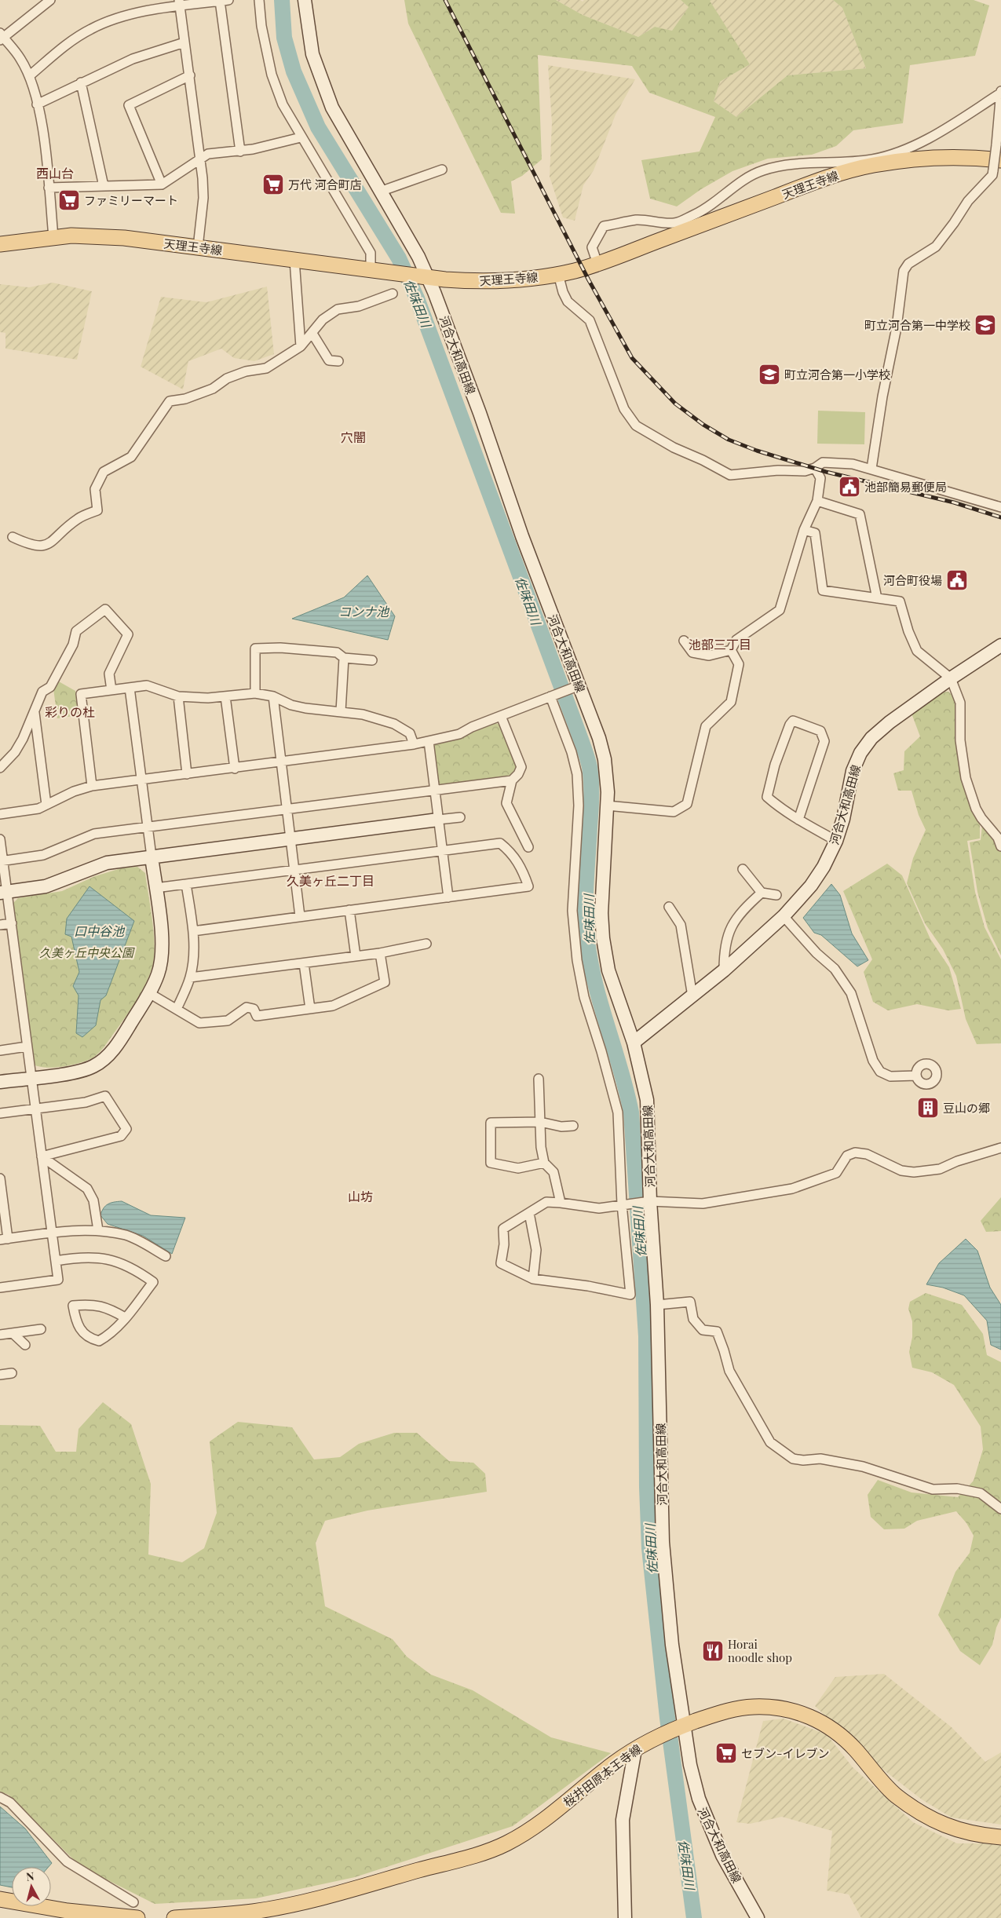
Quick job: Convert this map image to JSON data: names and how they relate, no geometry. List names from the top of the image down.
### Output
{
  "streets": {
    "main road": ["天理王寺線", "河合大和高田線", "桜井田原本王寺線"]
  },
  "crossings": [
    ["天理王寺線", "河合大和高田線"],
    ["河合大和高田線", "桜井田原本王寺線"]
  ],
  "districts": [
    "西山台",
    "穴闇",
    "池部三丁目",
    "彩りの杜",
    "久美ヶ丘二丁目",
    "山坊"
  ],
  "water": ["佐味田川", "コンナ池", "口中谷池"],
  "parks": ["久美ヶ丘中央公園"],
  "places": {
    "supermarket": ["万代 河合町店", "ファミリーマート", "セブン-イレブン"],
    "school or university": ["町立河合第一中学校", "町立河合第一小学校"],
    "public building": ["池部簡易郵便局", "河合町役場"],
    "building": ["豆山の郷"],
    "restaurant": ["Horai noodle shop"]
  },
  "north": "top"
}
